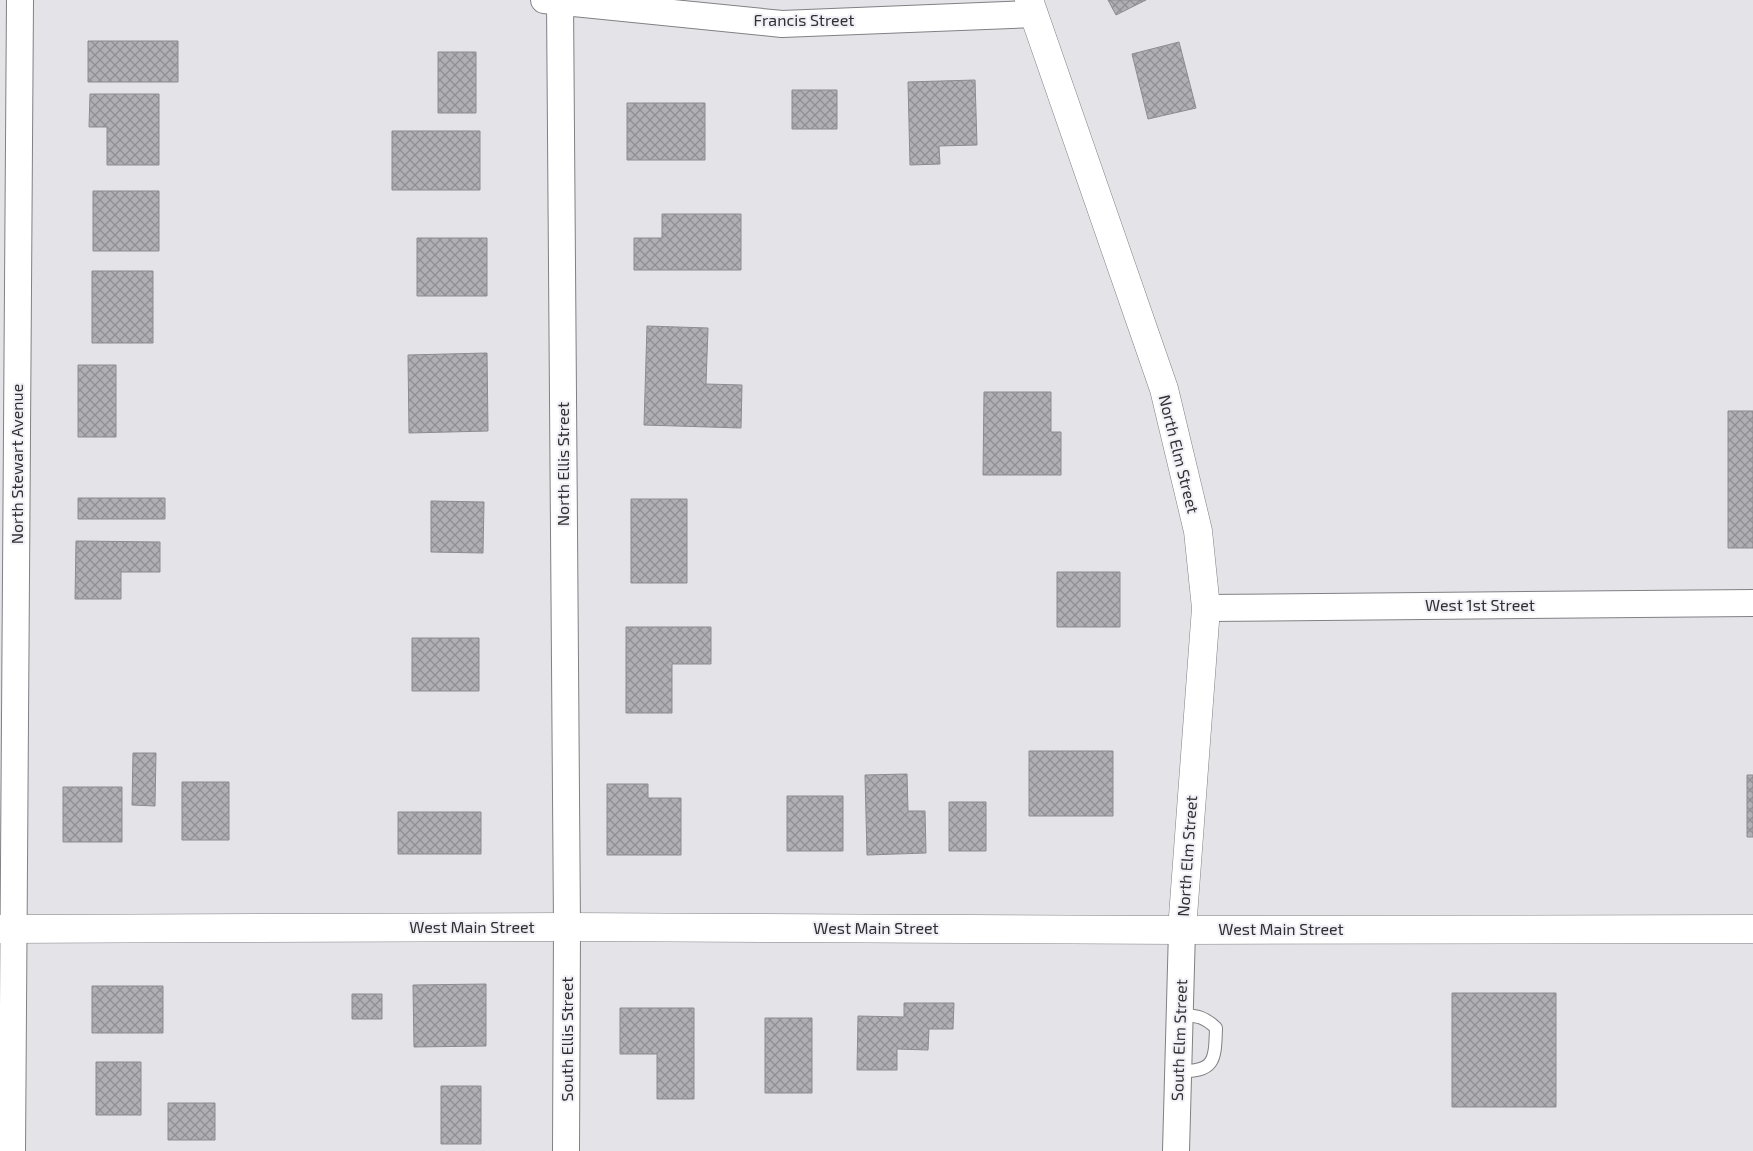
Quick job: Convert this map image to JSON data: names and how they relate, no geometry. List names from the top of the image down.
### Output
{
  "streets": {
    "main road": ["North Elm Street", "West Main Street"],
    "street": [
      "Francis Street",
      "North Stewart Avenue",
      "North Ellis Street",
      "West 1st Street",
      "South Ellis Street",
      "South Elm Street"
    ]
  },
  "crossings": [
    ["Francis Street", "North Elm Street"],
    ["Francis Street", "North Ellis Street"],
    ["North Elm Street", "West 1st Street"],
    ["North Elm Street", "West Main Street"],
    ["North Elm Street", "South Elm Street"],
    ["North Stewart Avenue", "West Main Street"],
    ["North Ellis Street", "West Main Street"],
    ["North Ellis Street", "South Ellis Street"],
    ["West Main Street", "South Ellis Street"],
    ["West Main Street", "South Elm Street"]
  ]
}
